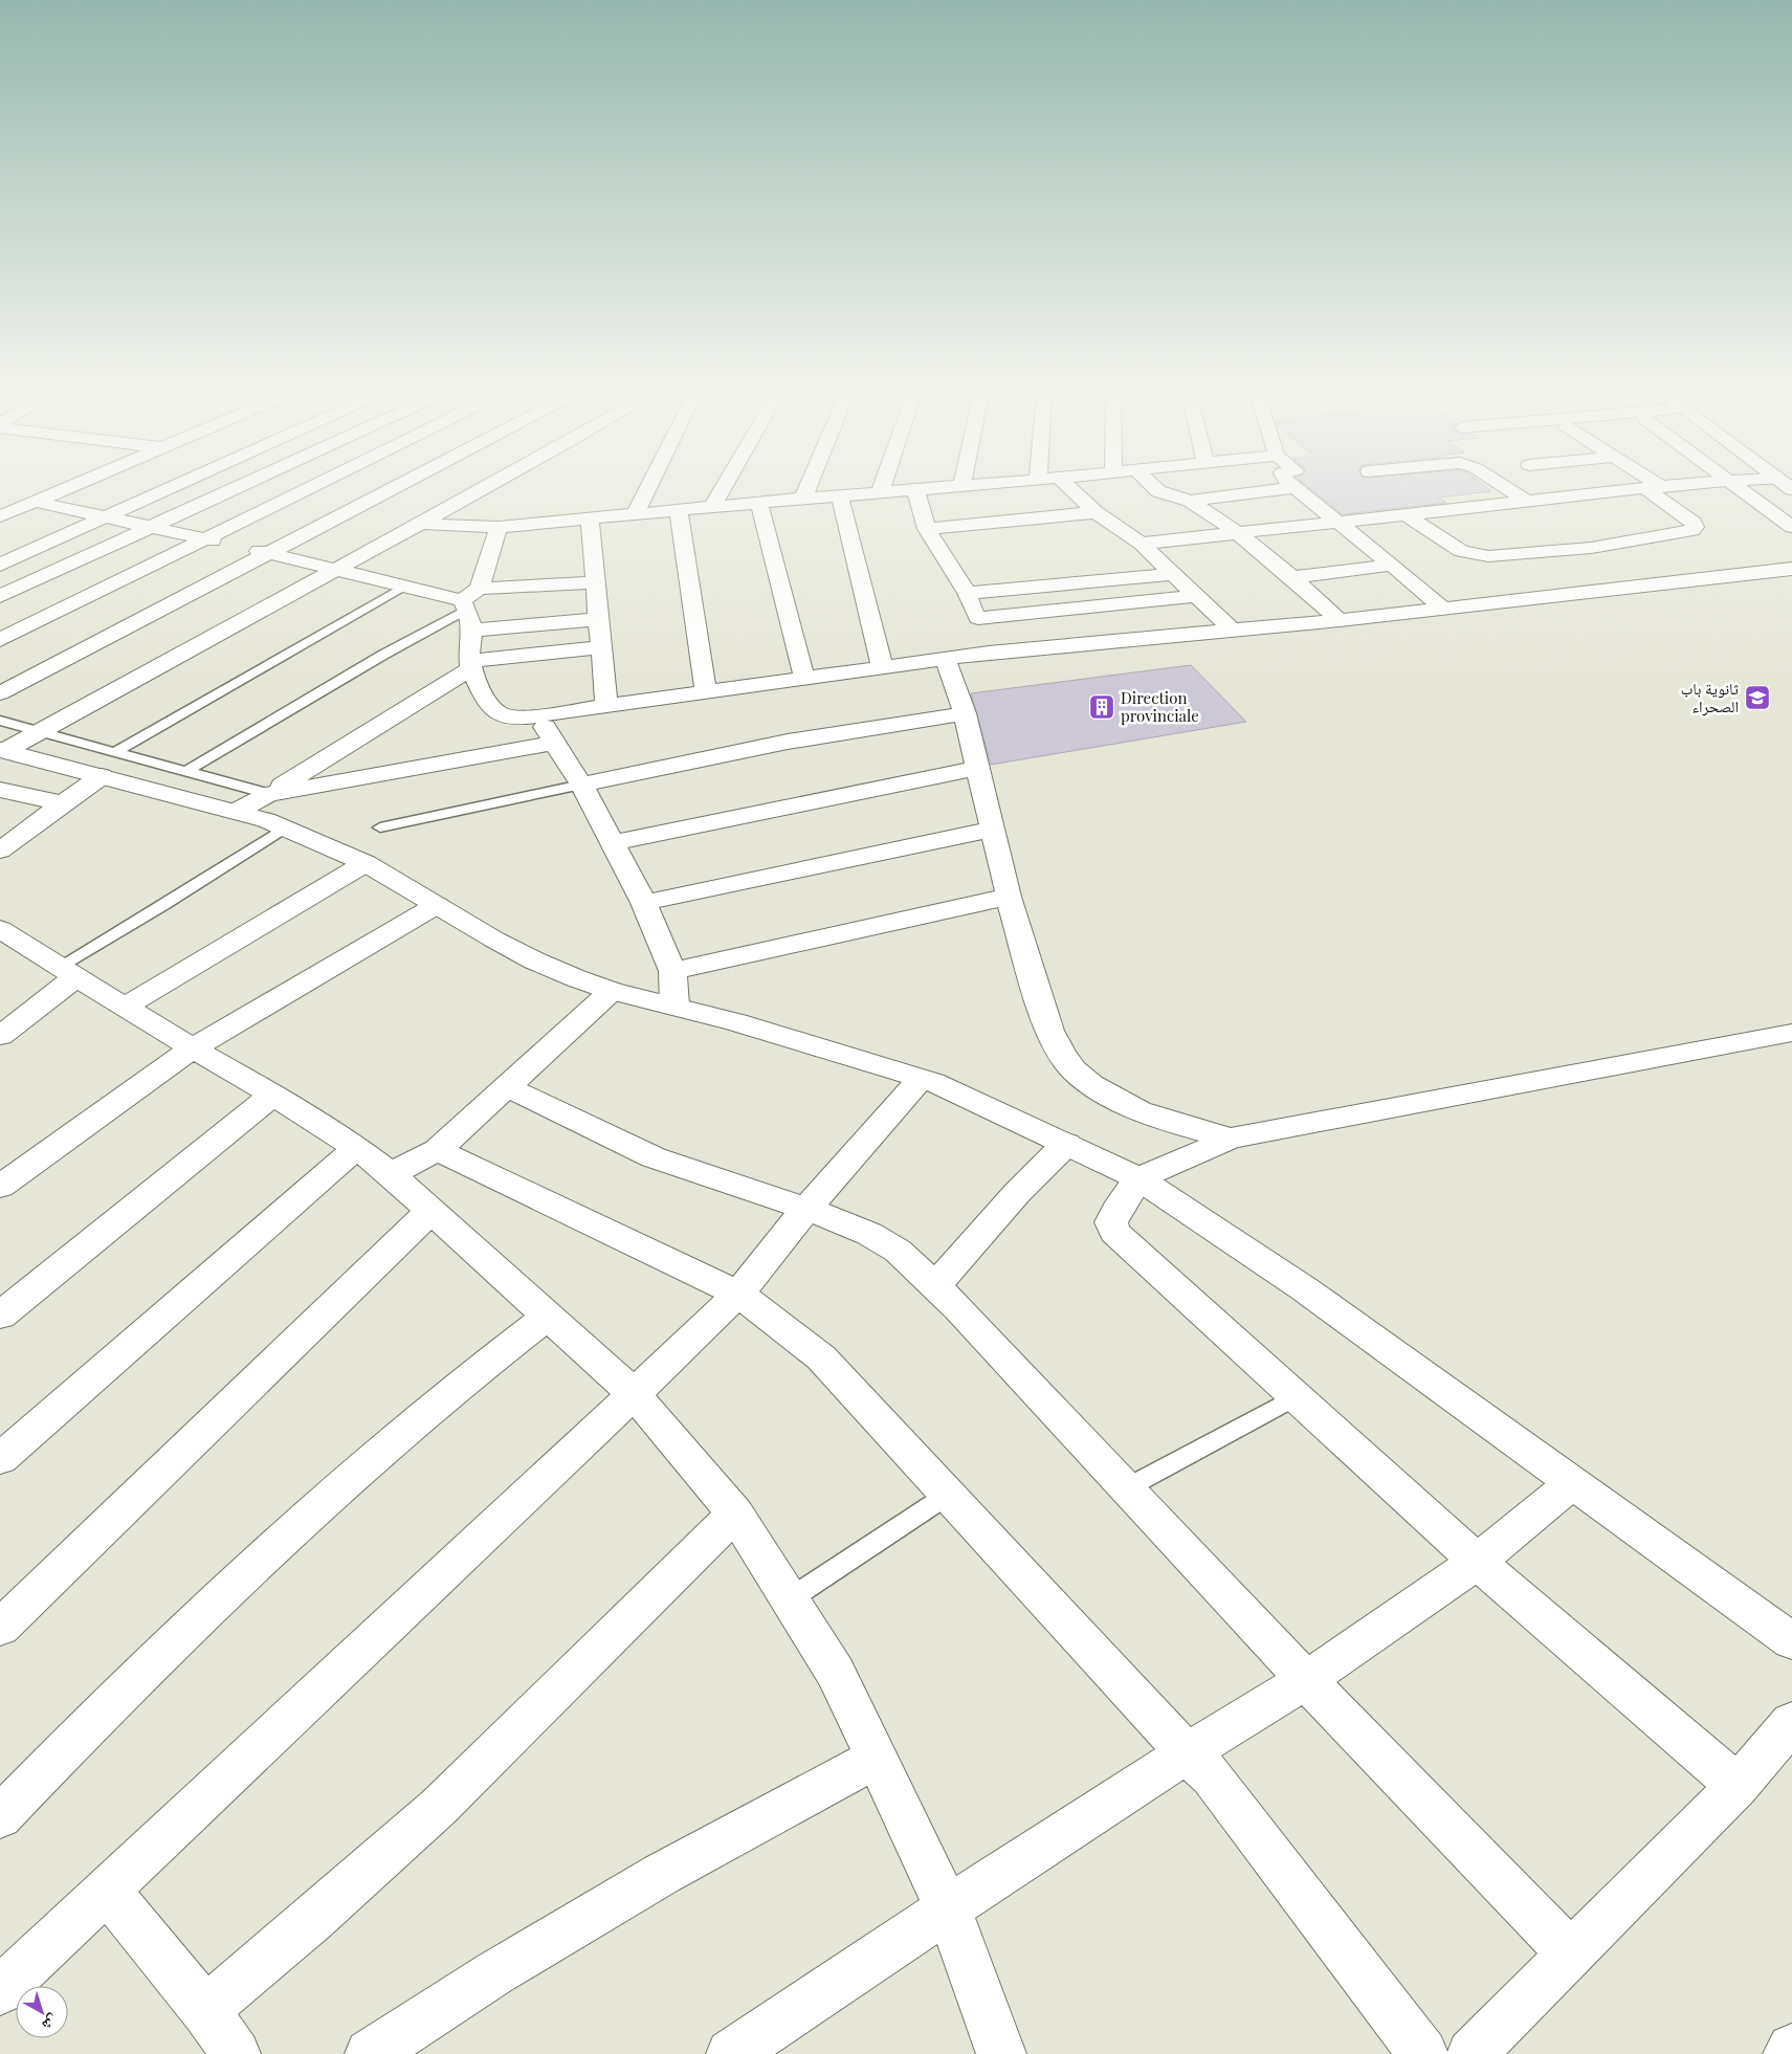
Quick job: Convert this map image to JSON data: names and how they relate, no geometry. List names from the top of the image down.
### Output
{
  "places": {
    "school or university": ["ثانوية باب الصحراء"],
    "building": ["Direction provinciale"]
  },
  "north": "bottom right"
}
